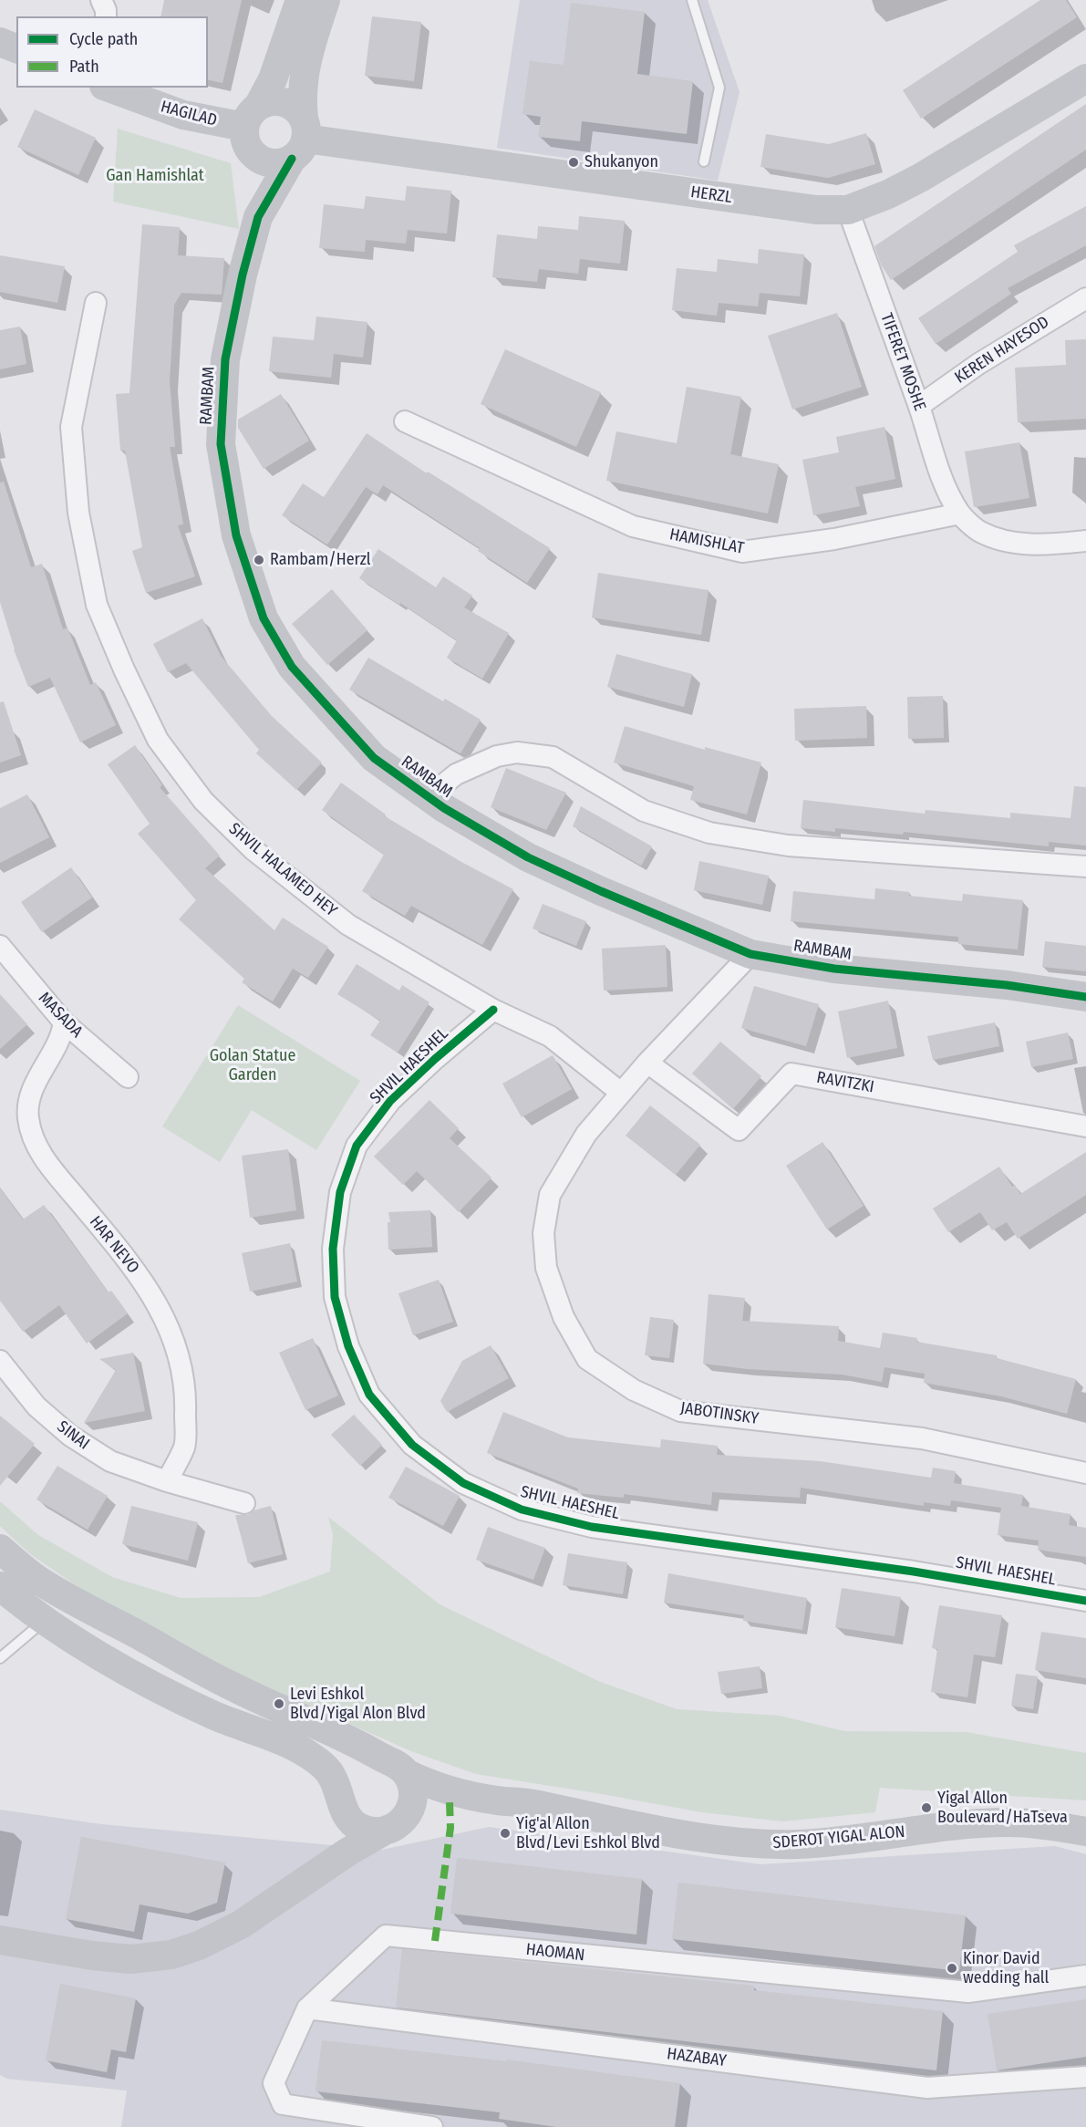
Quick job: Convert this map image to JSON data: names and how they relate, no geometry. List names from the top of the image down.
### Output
{
  "streets": {
    "street": [
      "HAGILAD",
      "HERZL",
      "KEREN HAYESOD",
      "TIFERET MOSHE",
      "RAMBAM",
      "HAMISHLAT",
      "SHVIL HALAMED HEY",
      "MASADA",
      "SHVIL HAESHEL",
      "RAVITZKI",
      "HAR NEVO",
      "JABOTINSKY",
      "SINAI",
      "SDEROT YIGAL ALON",
      "HAOMAN",
      "HAZABAY"
    ]
  },
  "crossings": [
    ["HAGILAD", "HERZL"],
    ["HAGILAD", "RAMBAM"],
    ["HERZL", "TIFERET MOSHE"],
    ["HERZL", "RAMBAM"],
    ["KEREN HAYESOD", "TIFERET MOSHE"],
    ["TIFERET MOSHE", "HAMISHLAT"],
    ["RAMBAM", "JABOTINSKY"],
    ["SHVIL HALAMED HEY", "SHVIL HAESHEL"],
    ["SHVIL HALAMED HEY", "JABOTINSKY"],
    ["MASADA", "HAR NEVO"],
    ["RAVITZKI", "JABOTINSKY"],
    ["HAR NEVO", "SINAI"],
    ["HAOMAN", "HAZABAY"]
  ],
  "parks": ["Gan Hamishlat", "Golan Statue Garden"],
  "places": [
    "Shukanyon",
    "Rambam/Herzl",
    "Levi Eshkol Blvd/Yigal Alon Blvd",
    "Yigal Allon Boulevard/HaTseva",
    "Yig'al Allon Blvd/Levi Eshkol Blvd",
    "Kinor David wedding hall"
  ],
  "legend": ["Cycle path", "Path"]
}
